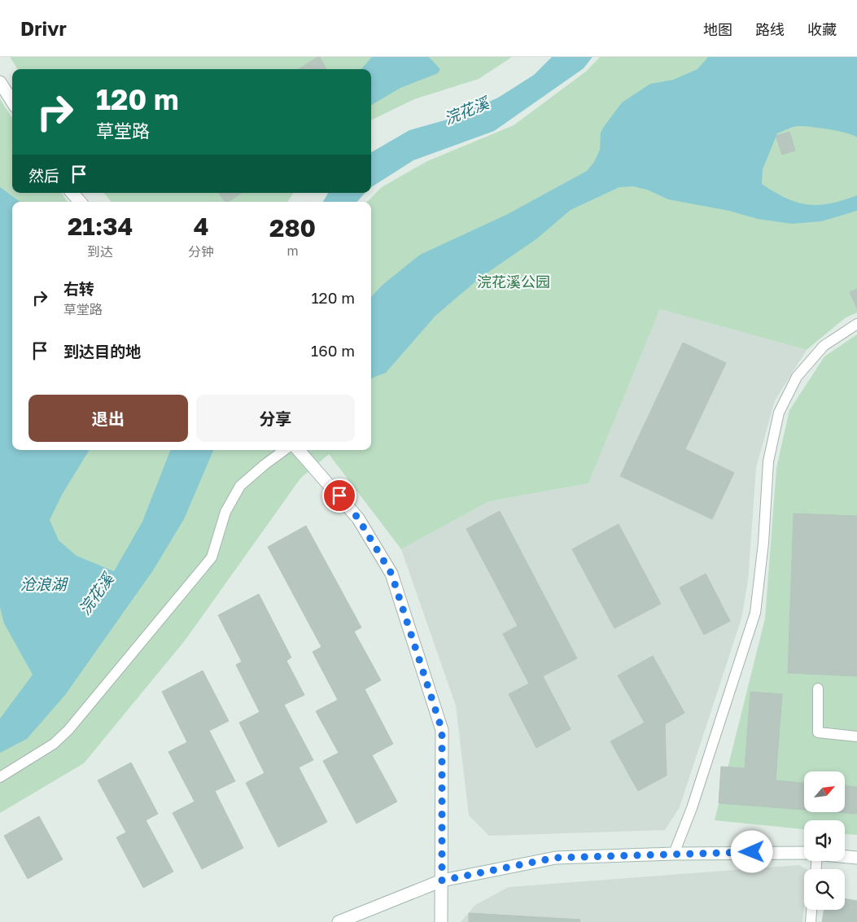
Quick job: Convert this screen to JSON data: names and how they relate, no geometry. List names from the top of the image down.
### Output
{
  "water": ["浣花溪", "沧浪湖"],
  "parks": ["浣花溪公园"],
  "north": "top right",
  "page": {
    "header": "Drivr",
    "nav": ["地图", "路线", "收藏"],
    "turn": ["120 m", "草堂路"],
    "then": "然后",
    "eta": [
      "21:34",
      "到达",
      "4",
      "分钟",
      "280",
      "m"
    ],
    "list": [
      {
        "name": "右转",
        "note": "草堂路",
        "value": "120 m"
      },
      {
        "name": "到达目的地",
        "value": "160 m"
      }
    ],
    "buttons": ["退出", "分享"]
  }
}
